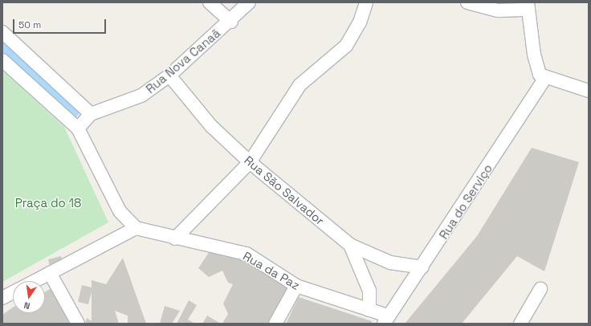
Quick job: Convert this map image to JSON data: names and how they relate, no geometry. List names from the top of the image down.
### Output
{
  "streets": {
    "street": [
      "Rua Nova Canaã",
      "Rua São Salvador",
      "Rua do Serviço",
      "Rua da Paz"
    ]
  },
  "crossings": [
    ["Rua Nova Canaã", "Rua São Salvador"],
    ["Rua São Salvador", "Rua do Serviço"],
    ["Rua do Serviço", "Rua da Paz"]
  ],
  "parks": ["Praça do 18"],
  "scale_bar": "50 m",
  "north": "bottom"
}
